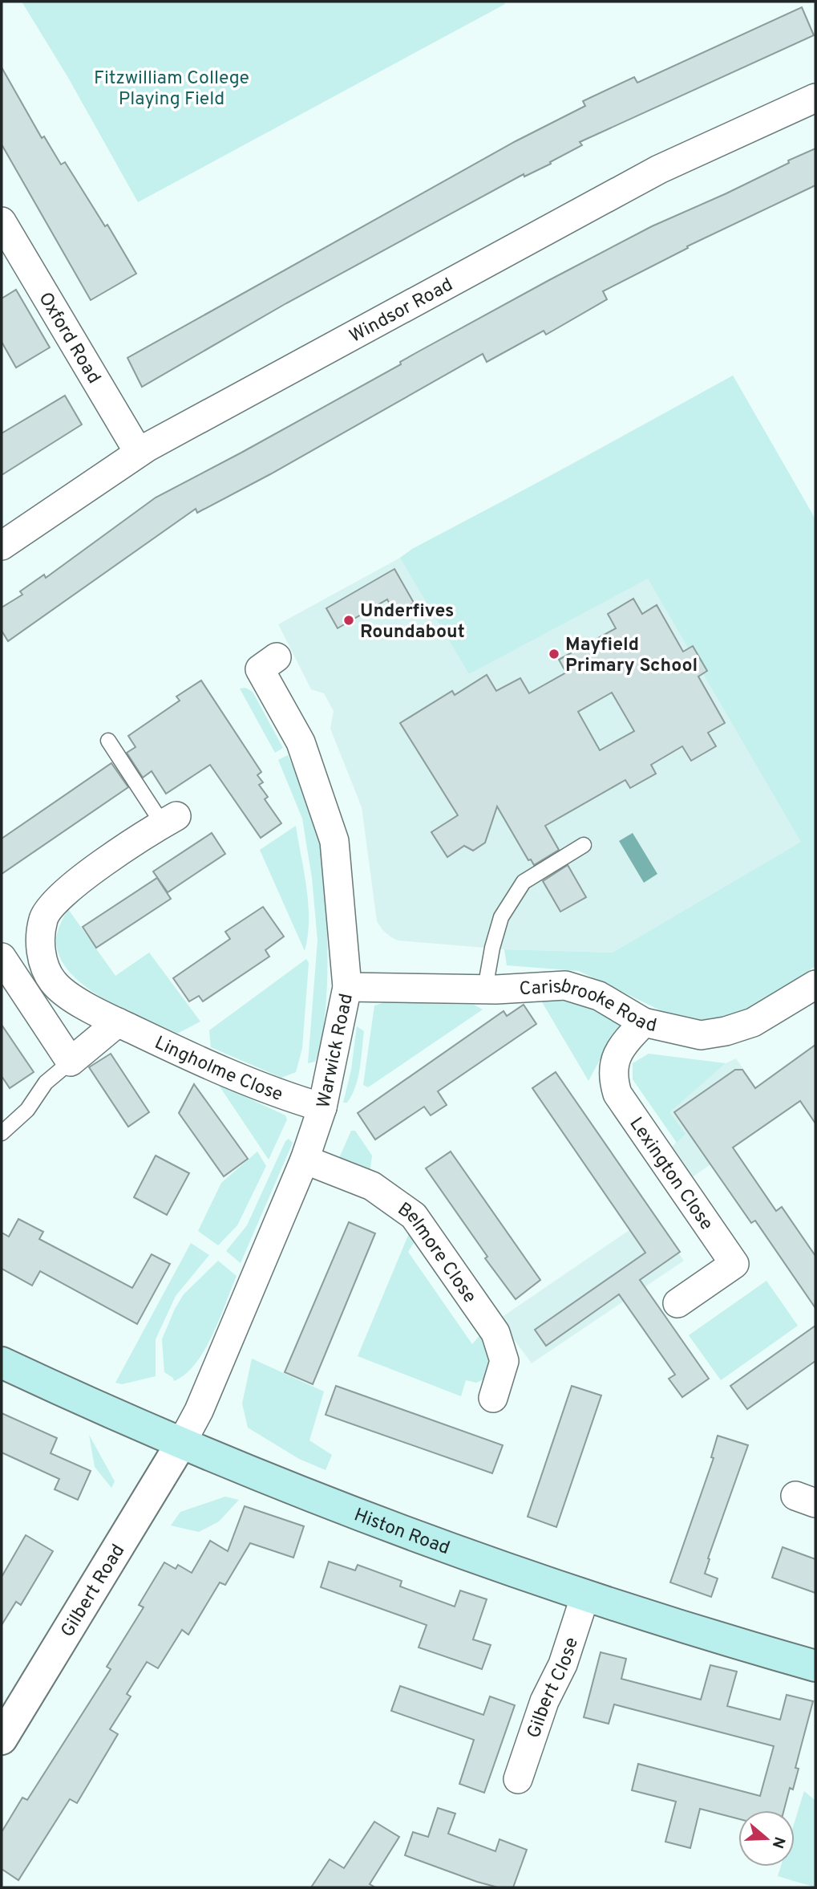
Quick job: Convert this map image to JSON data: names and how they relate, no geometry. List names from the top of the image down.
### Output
{
  "streets": {
    "main road": ["Histon Road"],
    "street": [
      "Windsor Road",
      "Oxford Road",
      "Carisbrooke Road",
      "Warwick Road",
      "Lingholme Close",
      "Lexington Close",
      "Belmore Close",
      "Gilbert Road",
      "Gilbert Close"
    ]
  },
  "crossings": [
    ["Windsor Road", "Oxford Road"],
    ["Carisbrooke Road", "Warwick Road"],
    ["Carisbrooke Road", "Lexington Close"],
    ["Warwick Road", "Lingholme Close"],
    ["Warwick Road", "Belmore Close"],
    ["Warwick Road", "Histon Road"],
    ["Warwick Road", "Gilbert Road"],
    ["Histon Road", "Gilbert Road"],
    ["Histon Road", "Gilbert Close"]
  ],
  "parks": ["Fitzwilliam College Playing Field"],
  "places": ["Underfives Roundabout", "Mayfield Primary School"],
  "north": "right"
}
